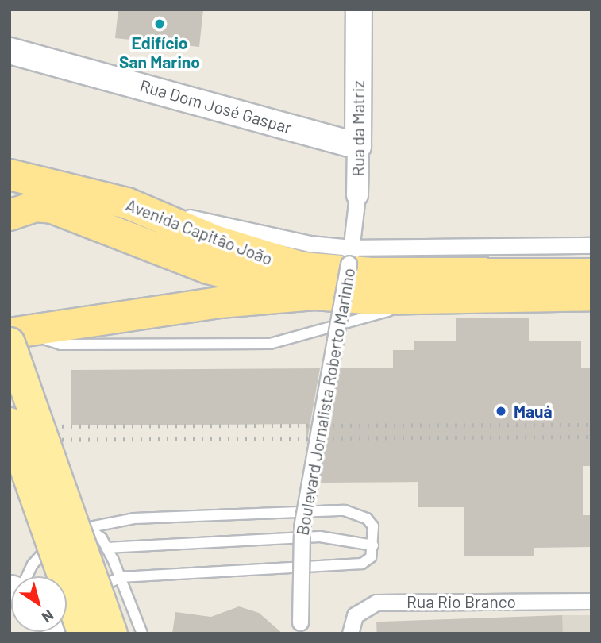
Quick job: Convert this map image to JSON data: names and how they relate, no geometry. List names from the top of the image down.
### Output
{
  "streets": {
    "highway": ["Avenida Capitão João"],
    "street": [
      "Rua Dom José Gaspar",
      "Rua da Matriz",
      "Boulevard Jornalista Roberto Marinho",
      "Rua Rio Branco"
    ]
  },
  "crossings": [
    ["Rua Dom José Gaspar", "Rua da Matriz"],
    ["Rua da Matriz", "Boulevard Jornalista Roberto Marinho"]
  ],
  "places": ["Edifício San Marino", "Mauá"],
  "north": "bottom right"
}
